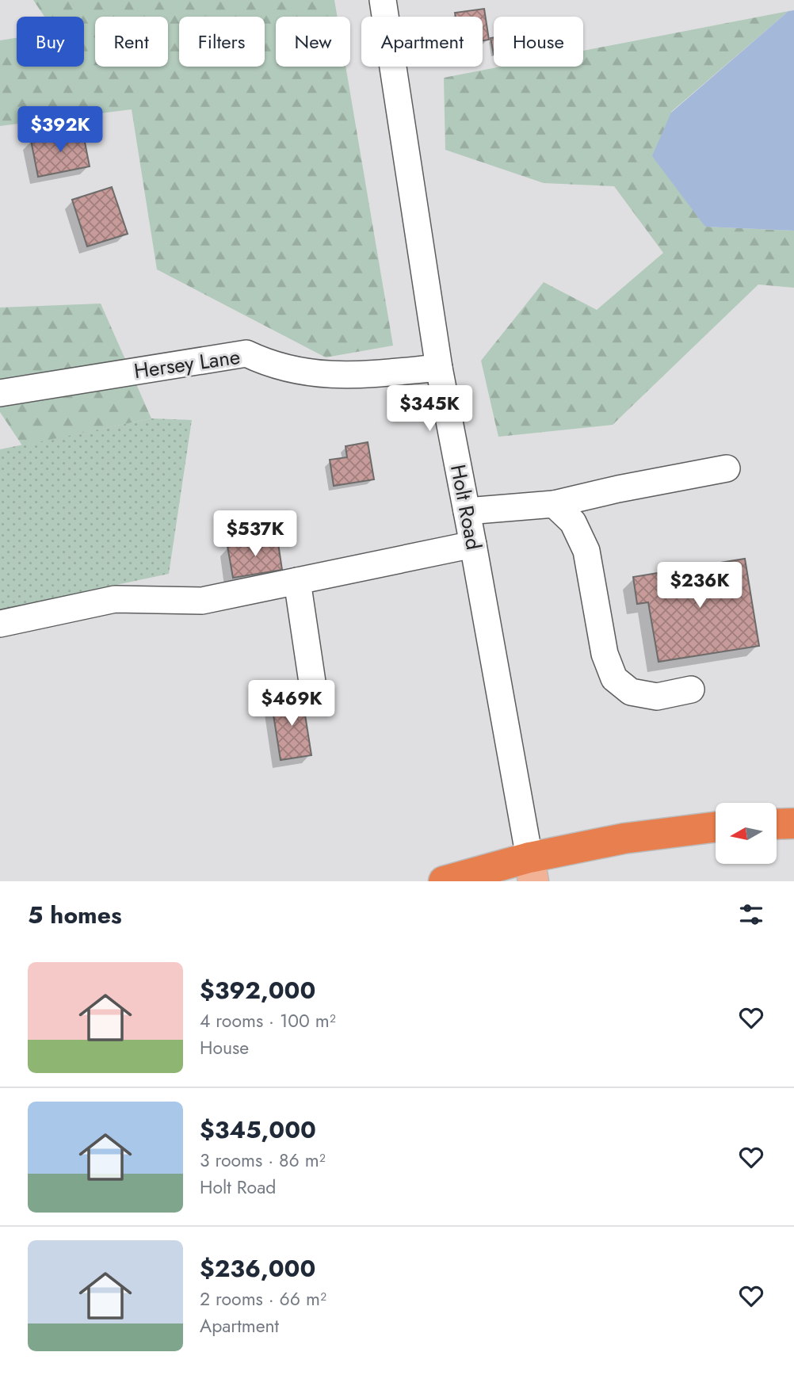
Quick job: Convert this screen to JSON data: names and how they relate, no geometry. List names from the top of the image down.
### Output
{
  "streets": {
    "street": ["Hersey Lane", "Holt Road"]
  },
  "crossings": [
    ["Hersey Lane", "Holt Road"]
  ],
  "north": "left",
  "page": {
    "chip": [
      "Buy",
      "Rent",
      "Filters",
      "New",
      "Apartment",
      "House"
    ],
    "price": [
      "$392K",
      "$345K",
      "$537K",
      "$236K",
      "$469K"
    ],
    "heading": "5 homes",
    "list": [
      {
        "name": "$392,000",
        "note": "4 rooms · 100 m² · House"
      },
      {
        "name": "$345,000",
        "note": "3 rooms · 86 m² · Holt Road"
      },
      {
        "name": "$236,000",
        "note": "2 rooms · 66 m² · Apartment"
      }
    ]
  }
}
